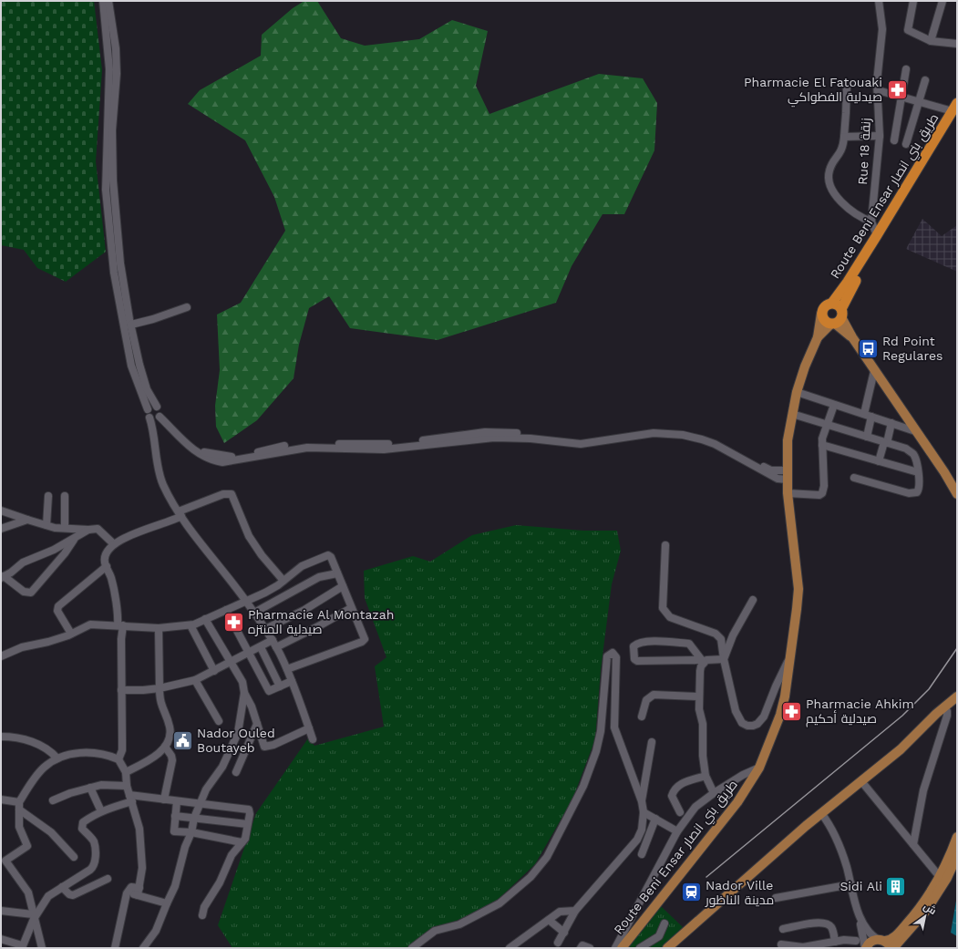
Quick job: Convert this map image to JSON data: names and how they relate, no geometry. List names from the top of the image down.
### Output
{
  "streets": {
    "highway": ["Route Beni Ensar طريق بني انصار"],
    "street": ["Rue 18 زنقة"]
  },
  "crossings": [
    ["Rue 18 زنقة", "Route Beni Ensar طريق بني انصار"]
  ],
  "places": {
    "pharmacy": ["Pharmacie El Fatouaki صيدلية الفطواكي", "Pharmacie Al Montazah صيدلية المنتزه", "Pharmacie Ahkim صيدلية أحكيم"],
    "bus stop": ["Rd Point Regulares"],
    "public building": ["Nador Ouled Boutayeb"],
    "building": ["Sidi Ali"],
    "station": ["Nador Ville مدينة الناظور"]
  },
  "north": "top right"
}
